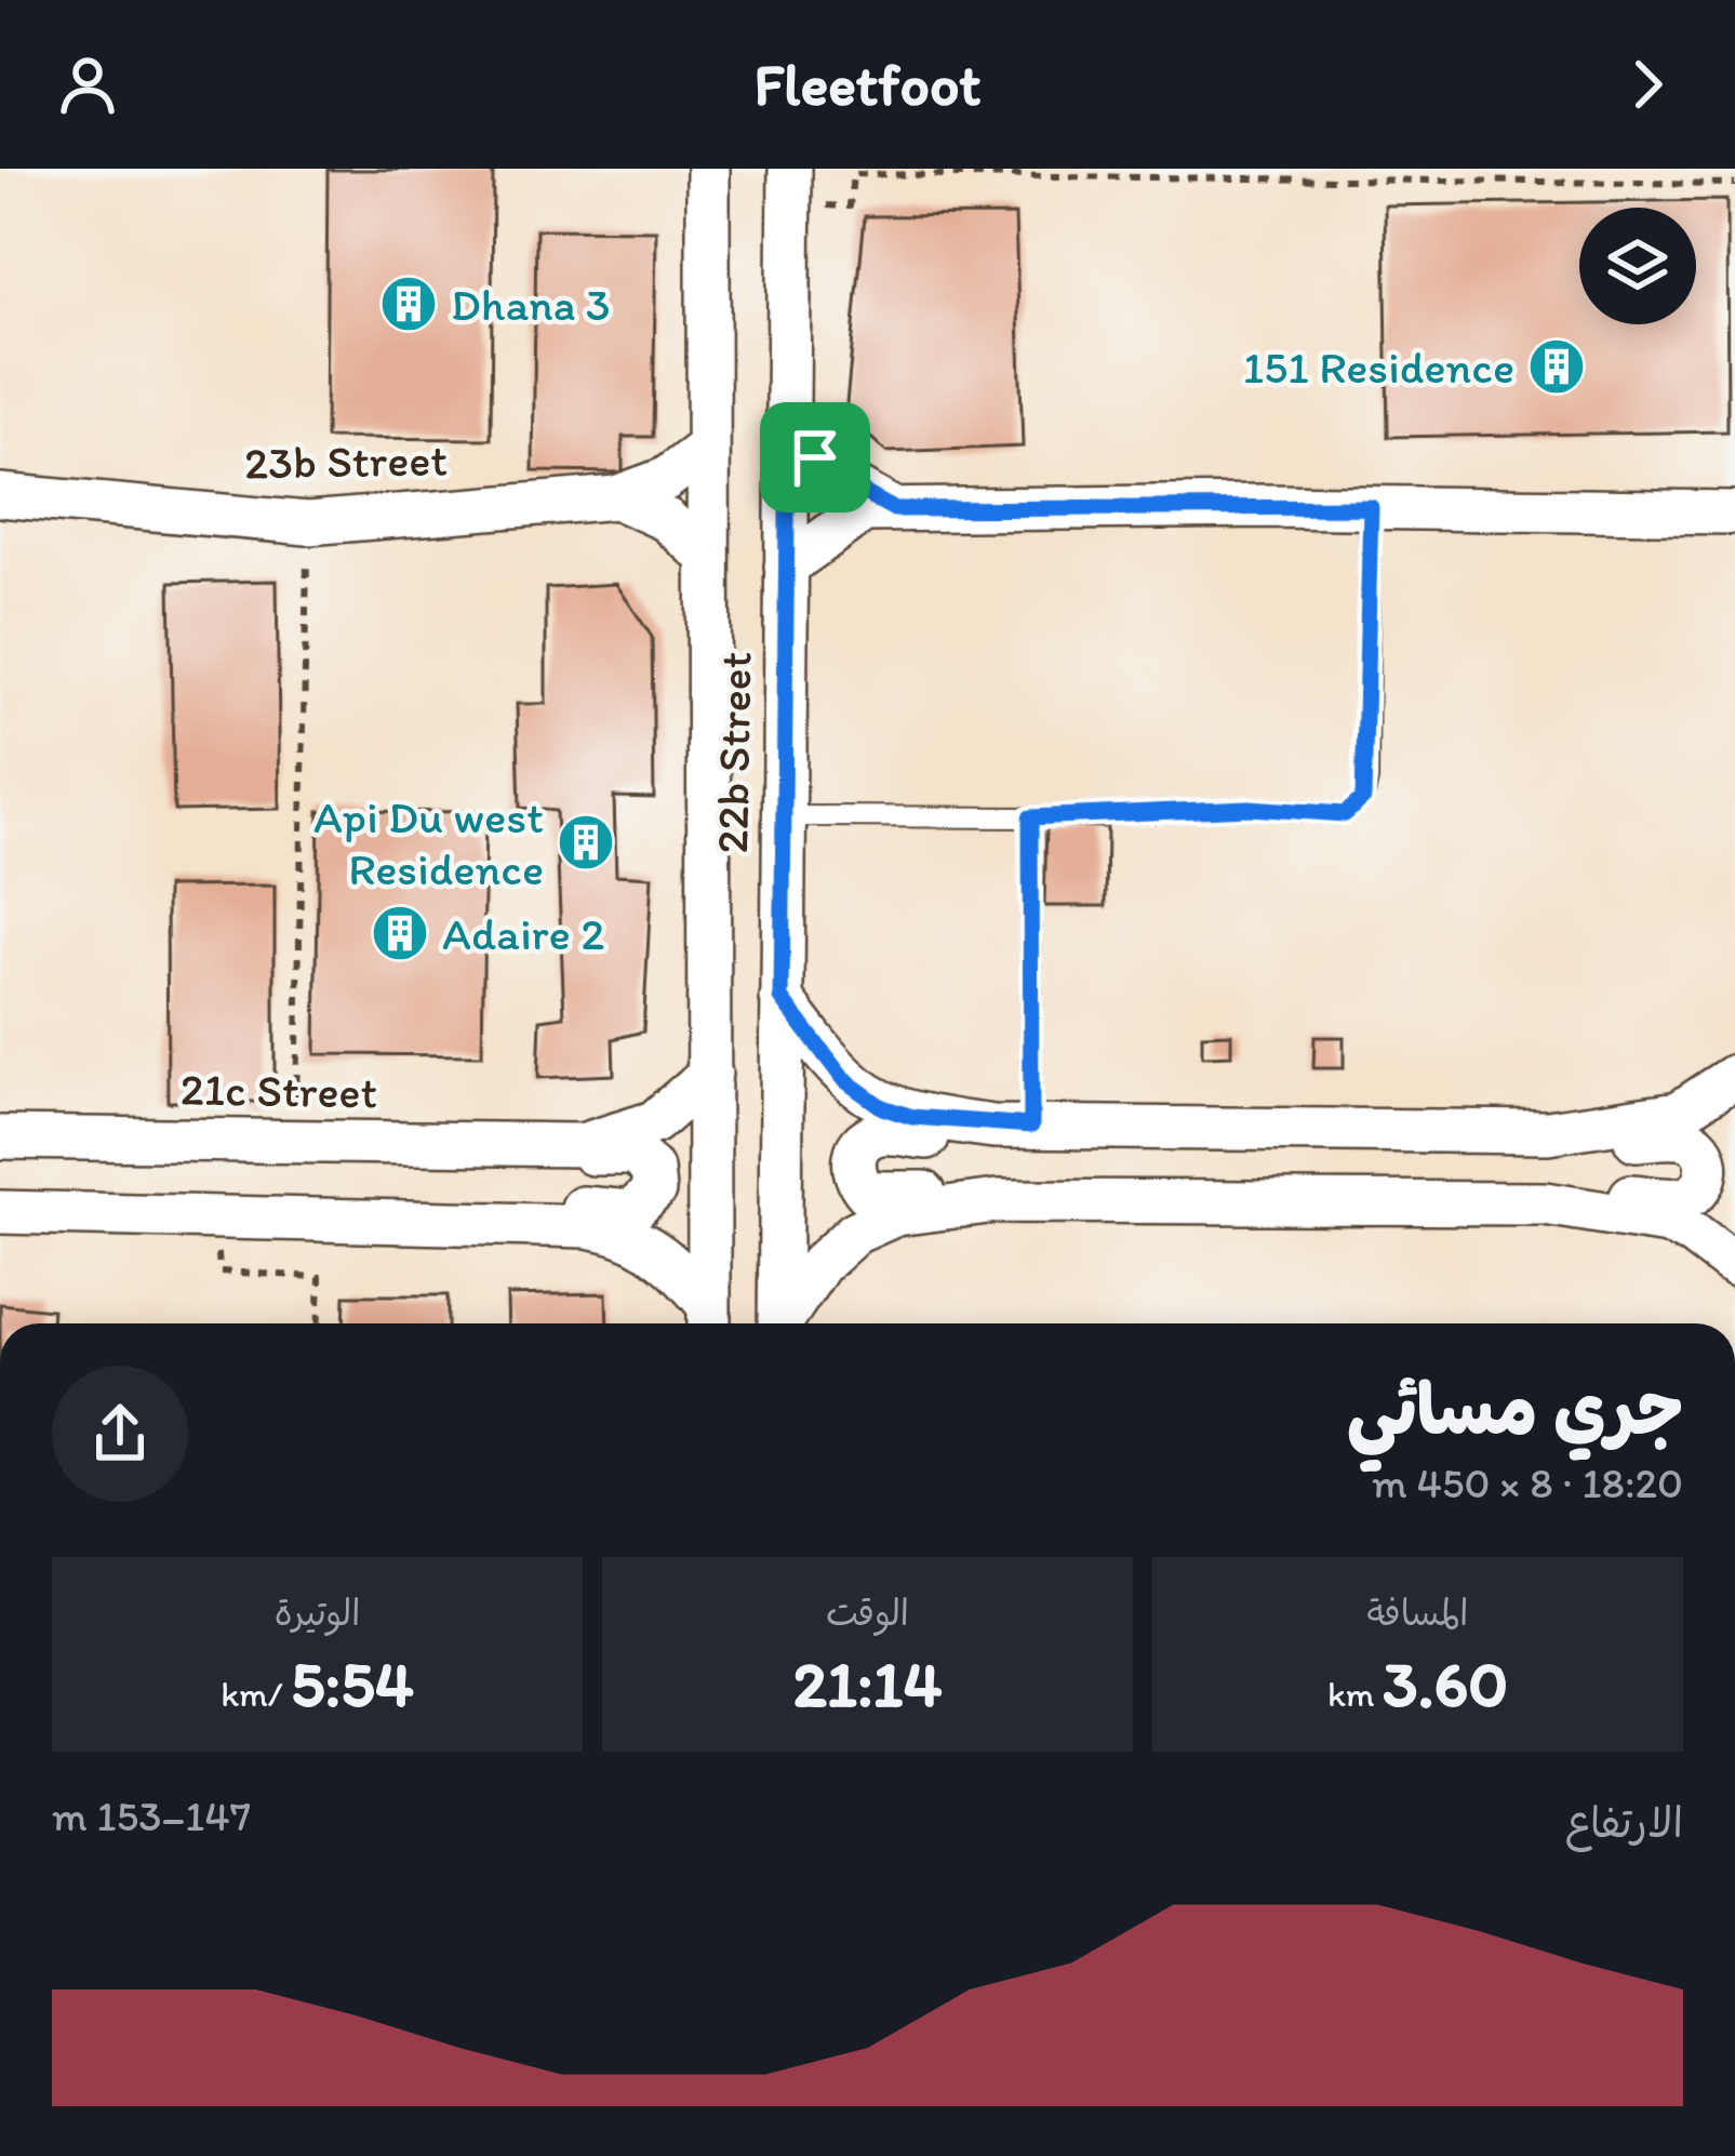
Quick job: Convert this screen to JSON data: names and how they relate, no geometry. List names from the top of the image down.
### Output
{
  "streets": {
    "street": ["23b Street", "22b Street", "21c Street"]
  },
  "crossings": [
    ["23b Street", "22b Street"],
    ["22b Street", "21c Street"]
  ],
  "places": {
    "building": [
      "Dhana 3",
      "151 Residence",
      "Api Du west Residence",
      "Adaire 2"
    ]
  },
  "page": {
    "header": "Fleetfoot",
    "heading": ["جري مسائي", "18:20 · 8 × 450 m"],
    "stats": [
      ["المسافة", "3.60 km"],
      ["الوقت", "21:14"],
      ["الوتيرة", "5:54 /km"]
    ],
    "chart": ["الارتفاع", "147–153 m"]
  }
}
